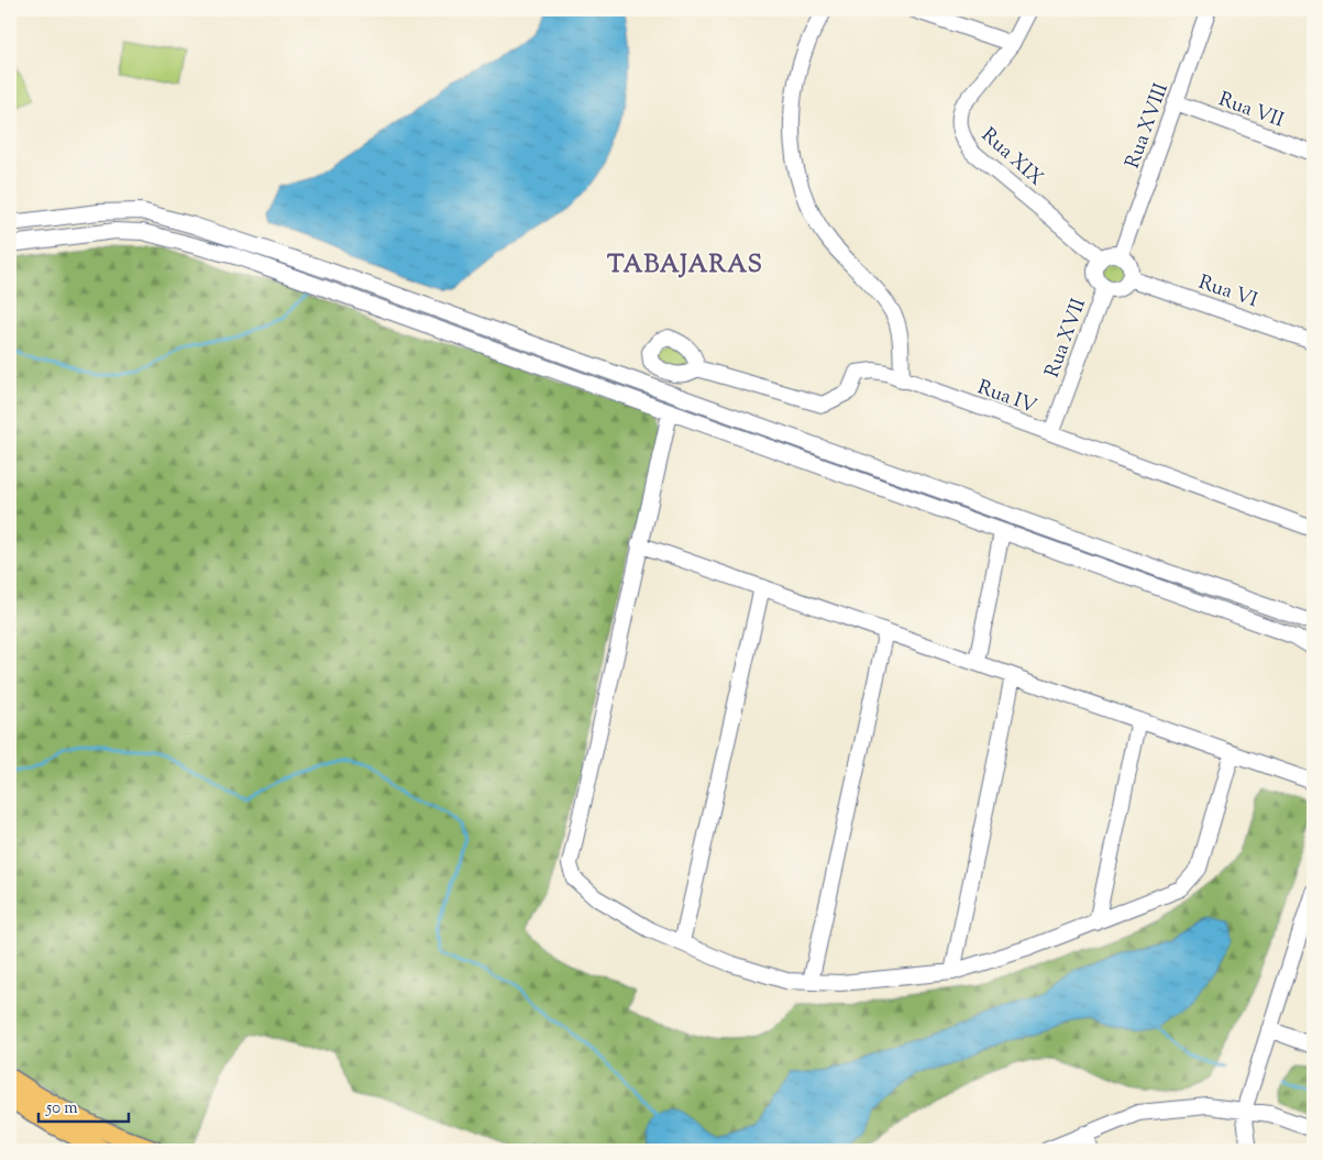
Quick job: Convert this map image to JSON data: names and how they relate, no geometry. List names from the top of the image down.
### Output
{
  "streets": {
    "street": [
      "Rua VII",
      "Rua XVIII",
      "Rua XIX",
      "Rua VI",
      "Rua XVII",
      "Rua IV"
    ]
  },
  "crossings": [
    ["Rua VII", "Rua XVIII"],
    ["Rua XVIII", "Rua XIX"],
    ["Rua XVIII", "Rua VI"],
    ["Rua XVIII", "Rua XVII"],
    ["Rua XIX", "Rua VI"],
    ["Rua XIX", "Rua XVII"],
    ["Rua VI", "Rua XVII"],
    ["Rua XVII", "Rua IV"]
  ],
  "districts": ["TABAJARAS"],
  "scale_bar": "50 m"
}
